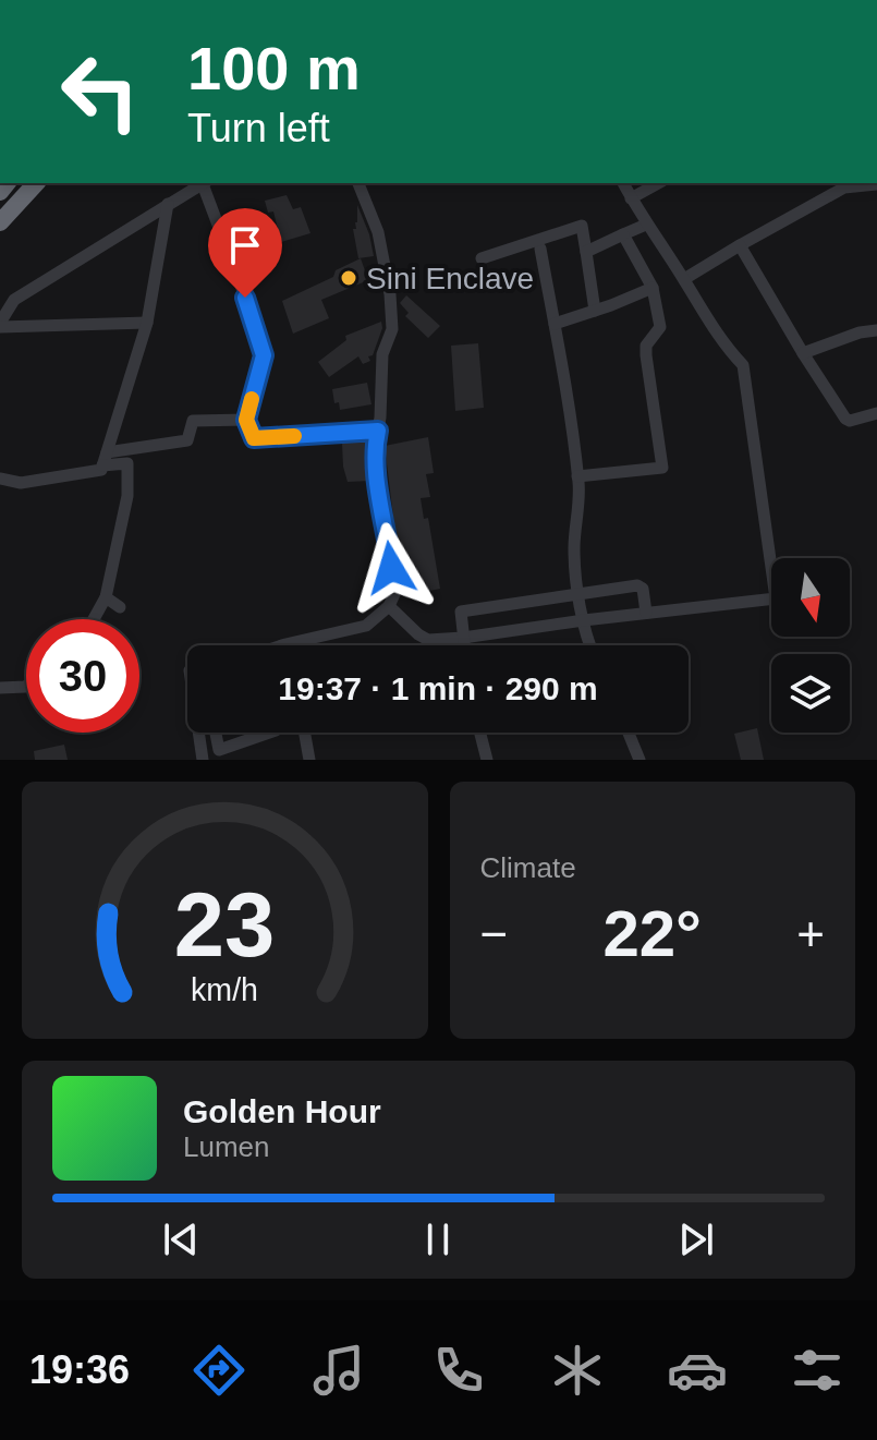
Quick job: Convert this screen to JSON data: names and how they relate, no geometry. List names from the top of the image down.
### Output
{
  "places": ["Sini Enclave"],
  "north": "bottom",
  "page": {
    "turn": ["100 m", "Turn left"],
    "limit": "30",
    "trip": "19:37 · 1 min · 290 m",
    "tile": "Climate",
    "heat": ["−", "22°", "+"],
    "song": ["Golden Hour", "Lumen"],
    "tabs": "19:36",
    "gauge": ["23", "km/h"]
  }
}
